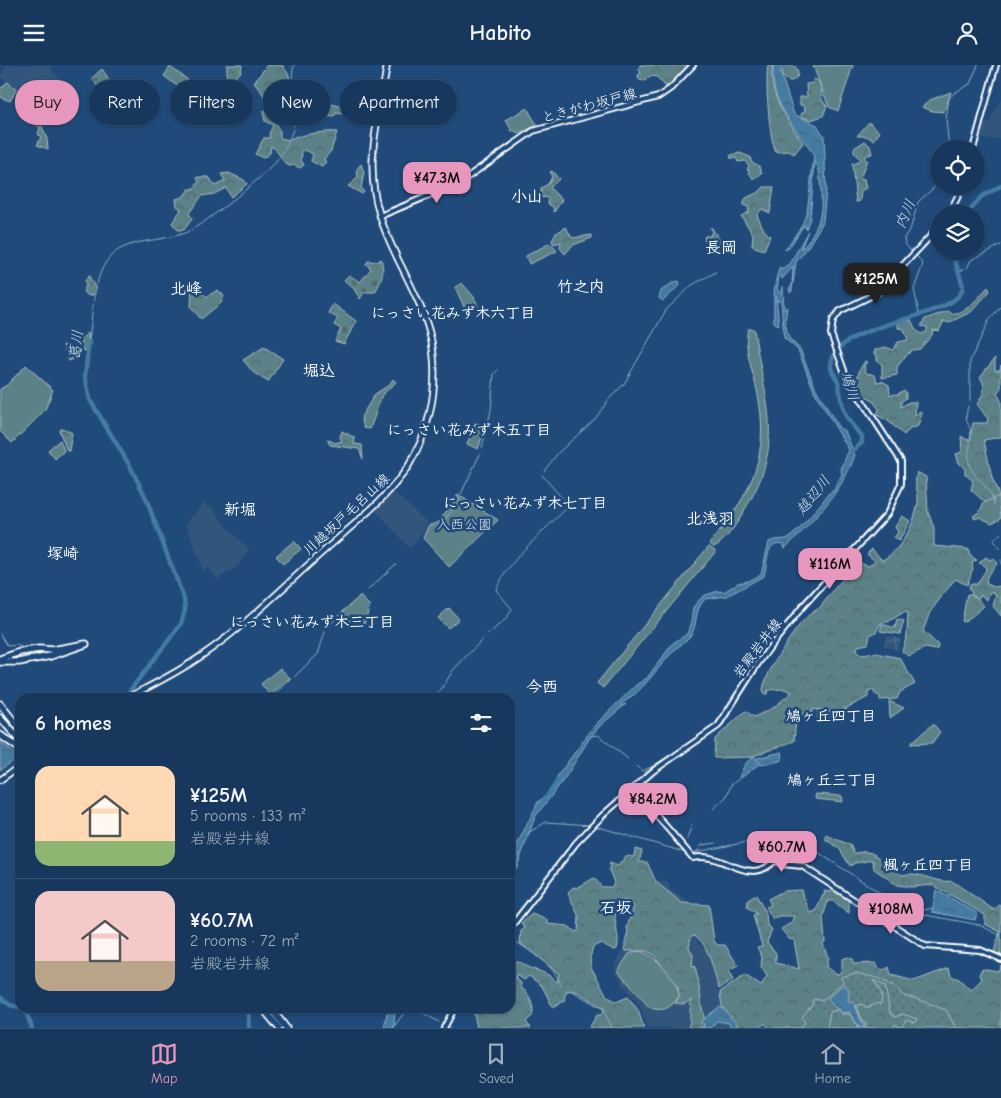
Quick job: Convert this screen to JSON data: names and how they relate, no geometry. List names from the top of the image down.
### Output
{
  "streets": {
    "main road": ["ときがわ坂戸線", "川越坂戸毛呂山線", "岩殿岩井線"]
  },
  "crossings": [
    ["ときがわ坂戸線", "川越坂戸毛呂山線"]
  ],
  "districts": [
    "小山",
    "長岡",
    "竹之内",
    "北峰",
    "にっさい花みず木六丁目",
    "堀込",
    "にっさい花みず木五丁目",
    "にっさい花みず木七丁目",
    "新堀",
    "北浅羽",
    "塚崎",
    "にっさい花みず木三丁目",
    "今西",
    "鳩ヶ丘四丁目",
    "鳩ヶ丘三丁目",
    "楓ヶ丘四丁目",
    "石坂"
  ],
  "water": [
    "内川",
    "葛川",
    "鳩川",
    "越辺川"
  ],
  "parks": ["入西公園"],
  "page": {
    "header": "Habito",
    "chip": [
      "Buy",
      "Rent",
      "Filters",
      "New",
      "Apartment"
    ],
    "price": [
      "¥47.3M",
      "¥125M",
      "¥116M",
      "¥84.2M",
      "¥60.7M",
      "¥108M"
    ],
    "heading": "6 homes",
    "list": [
      {
        "name": "¥125M",
        "note": "5 rooms · 133 m² · 岩殿岩井線"
      },
      {
        "name": "¥60.7M",
        "note": "2 rooms · 72 m² · 岩殿岩井線"
      }
    ],
    "tabs": ["Map", "Saved", "Home"]
  }
}
